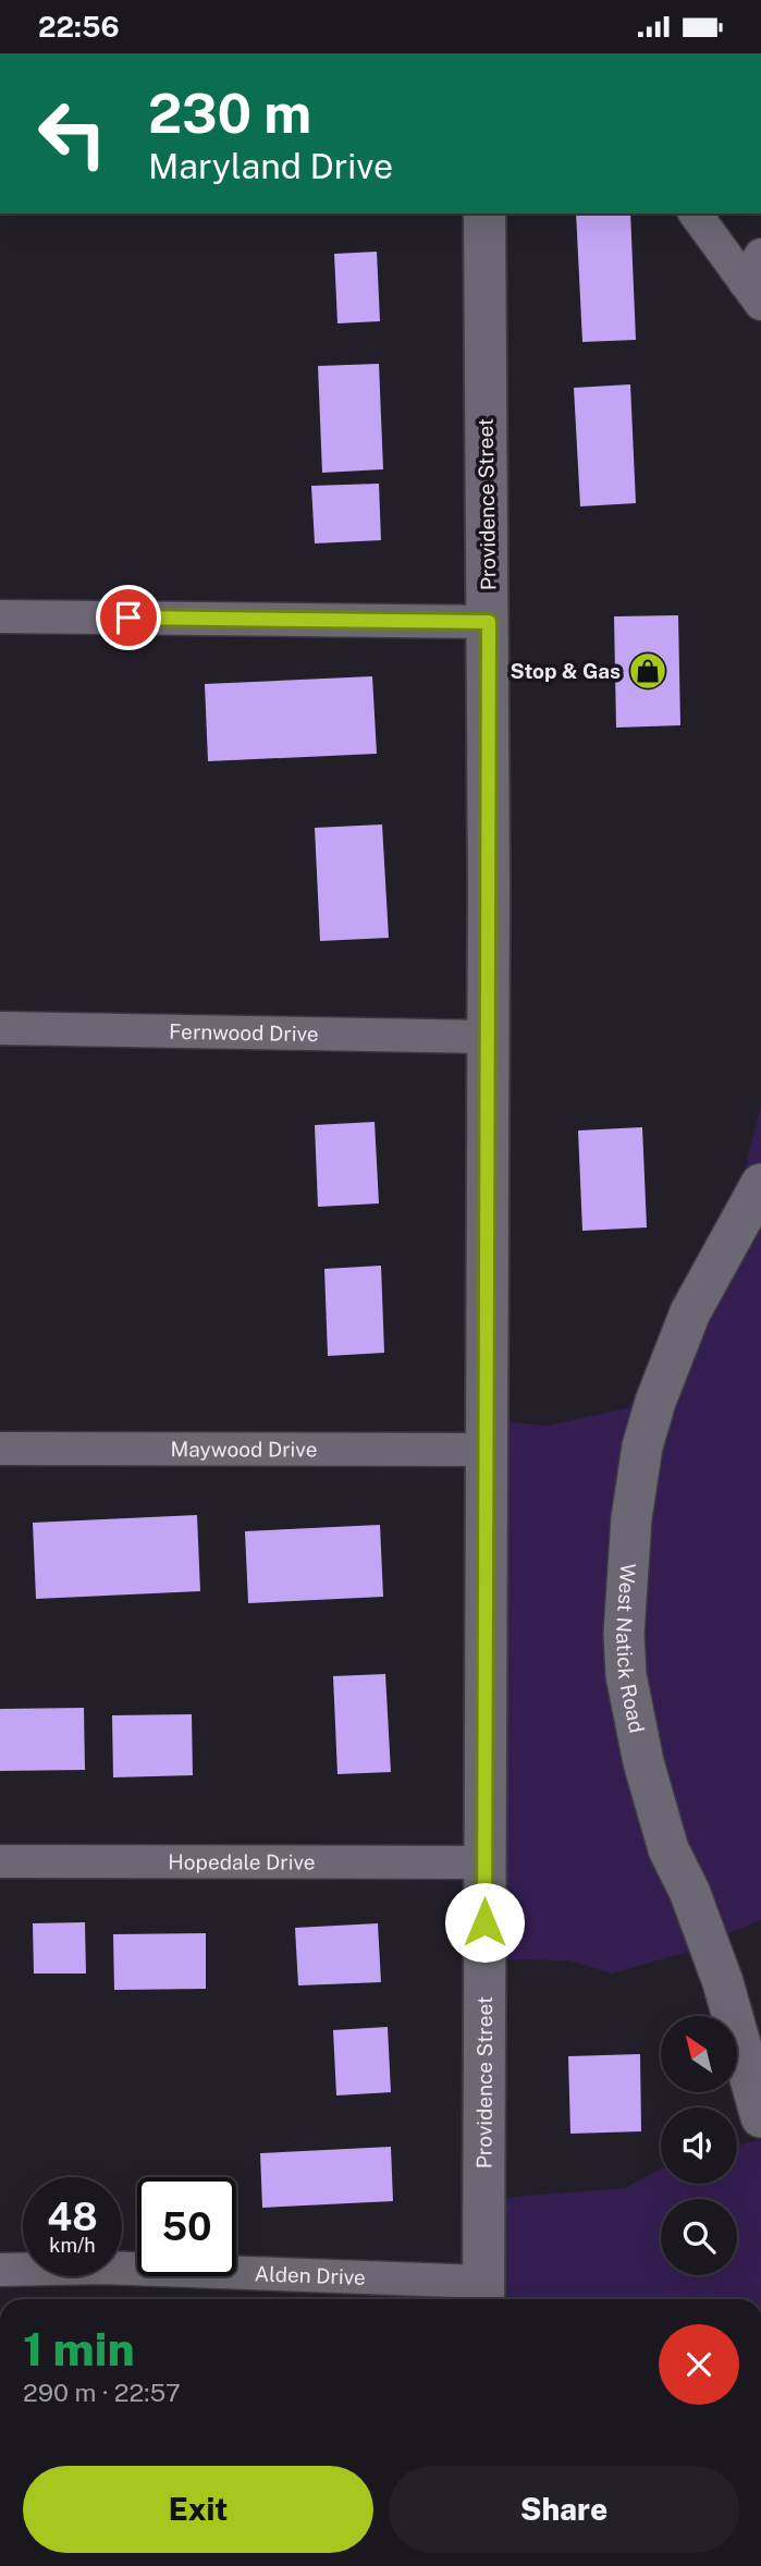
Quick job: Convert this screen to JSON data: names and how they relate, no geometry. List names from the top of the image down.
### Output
{
  "streets": {
    "main road": ["Providence Street"],
    "street": [
      "Fernwood Drive",
      "Maywood Drive",
      "West Natick Road",
      "Hopedale Drive",
      "Alden Drive"
    ]
  },
  "crossings": [
    ["Providence Street", "Fernwood Drive"],
    ["Providence Street", "Maywood Drive"],
    ["Providence Street", "Hopedale Drive"],
    ["Providence Street", "Alden Drive"]
  ],
  "places": {
    "shop": ["Stop & Gas"]
  },
  "north": "top left",
  "page": {
    "status": "22:56",
    "turn": ["230 m", "Maryland Drive"],
    "speed": "48 km/h",
    "limit": "50",
    "heading": ["1 min", "290 m · 22:57"],
    "buttons": ["Exit", "Share"]
  }
}
